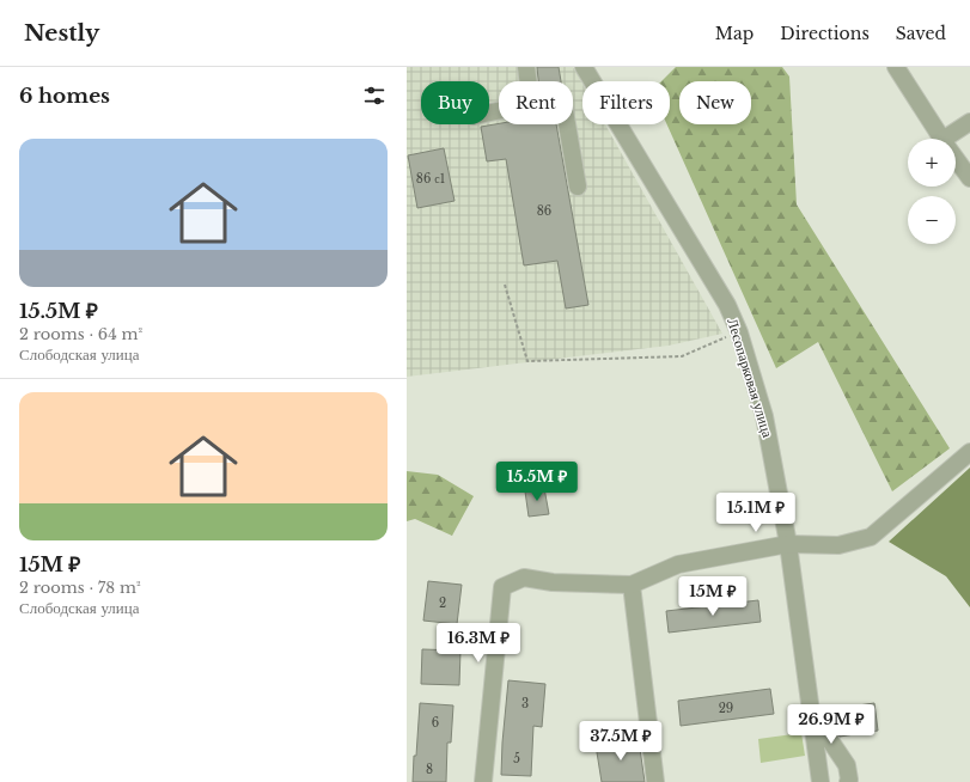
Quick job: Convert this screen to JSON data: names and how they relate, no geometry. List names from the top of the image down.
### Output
{
  "streets": {
    "street": ["Лесопарковая улица"]
  },
  "house_numbers": [
    "86 с1",
    "86",
    "2",
    "3",
    "29",
    "6",
    "5",
    "8"
  ],
  "page": {
    "header": "Nestly",
    "nav": ["Map", "Directions", "Saved"],
    "heading": "6 homes",
    "chip": [
      "Buy",
      "Rent",
      "Filters",
      "New"
    ],
    "list": [
      {
        "name": "15.5M ₽",
        "note": "2 rooms · 64 m² · Слободская улица"
      },
      {
        "name": "15M ₽",
        "note": "2 rooms · 78 m² · Слободская улица"
      }
    ],
    "map_buttons": ["+", "−"],
    "price": [
      "15.5M ₽",
      "15.1M ₽",
      "15M ₽",
      "16.3M ₽",
      "26.9M ₽",
      "37.5M ₽"
    ]
  }
}
